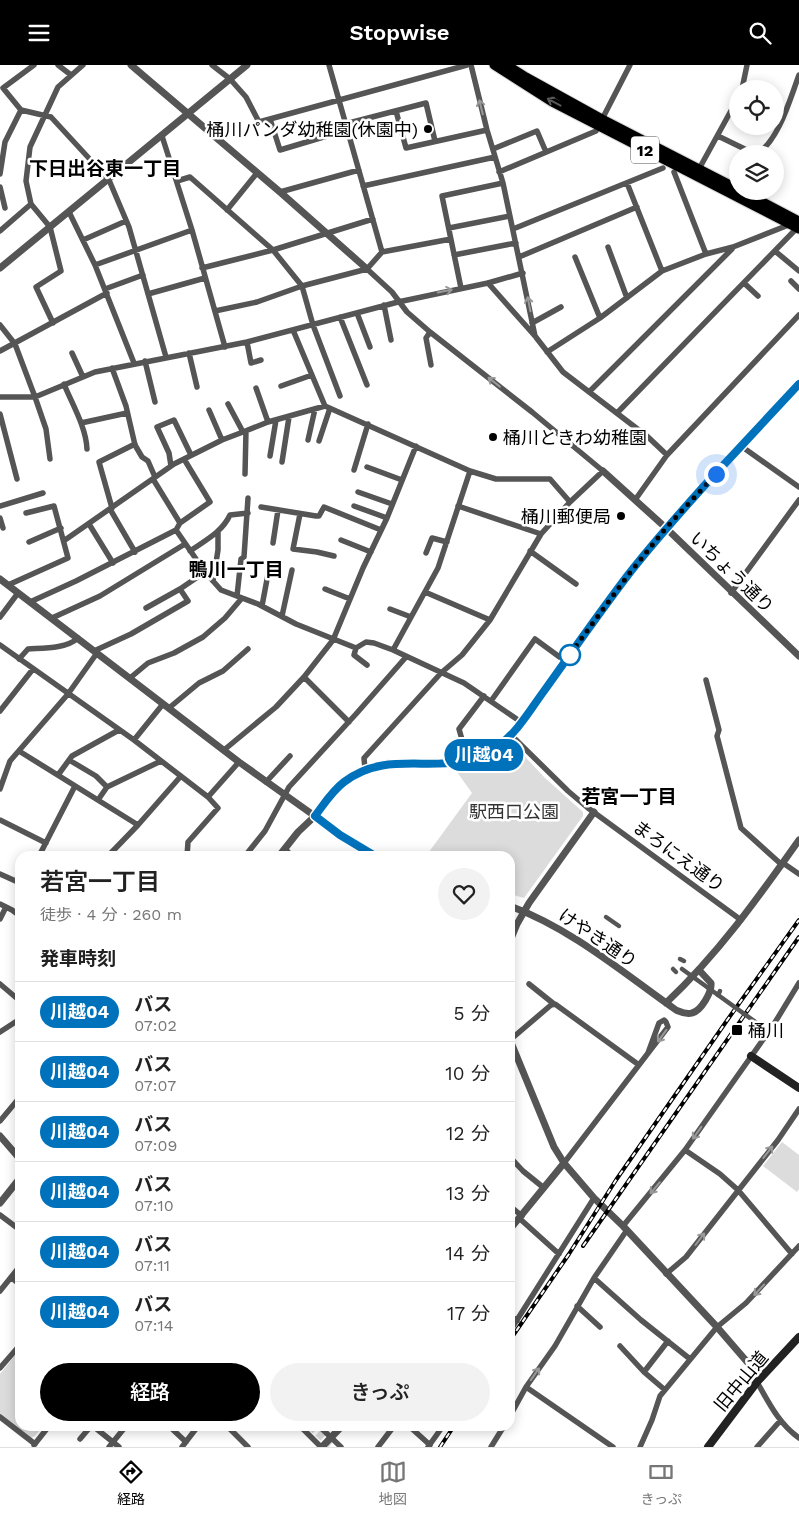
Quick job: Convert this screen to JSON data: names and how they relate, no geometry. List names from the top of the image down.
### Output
{
  "streets": {
    "main road": ["12", "旧中山道"],
    "street": ["いちょう通り", "まろにえ通り", "けやき通り"]
  },
  "districts": ["下日出谷東一丁目", "鴨川一丁目", "若宮一丁目"],
  "parks": ["駅西口公園"],
  "places": {
    "other": ["桶川パンダ幼稚園(休園中)", "桶川ときわ幼稚園", "桶川郵便局"],
    "transit": ["桶川"]
  },
  "lines": ["bus line 川越04"],
  "page": {
    "header": "Stopwise",
    "on_map": "川越04",
    "heading": [
      ["若宮一丁目", "徒歩 · 4 分 · 260 m"],
      "発車時刻"
    ],
    "list": [
      {
        "mark": "川越04",
        "name": "バス",
        "note": "07:02",
        "value": "5 分"
      },
      {
        "mark": "川越04",
        "name": "バス",
        "note": "07:07",
        "value": "10 分"
      },
      {
        "mark": "川越04",
        "name": "バス",
        "note": "07:09",
        "value": "12 分"
      },
      {
        "mark": "川越04",
        "name": "バス",
        "note": "07:10",
        "value": "13 分"
      },
      {
        "mark": "川越04",
        "name": "バス",
        "note": "07:11",
        "value": "14 分"
      },
      {
        "mark": "川越04",
        "name": "バス",
        "note": "07:14",
        "value": "17 分"
      }
    ],
    "buttons": ["経路", "きっぷ"],
    "tabs": ["経路", "地図", "きっぷ"]
  }
}
